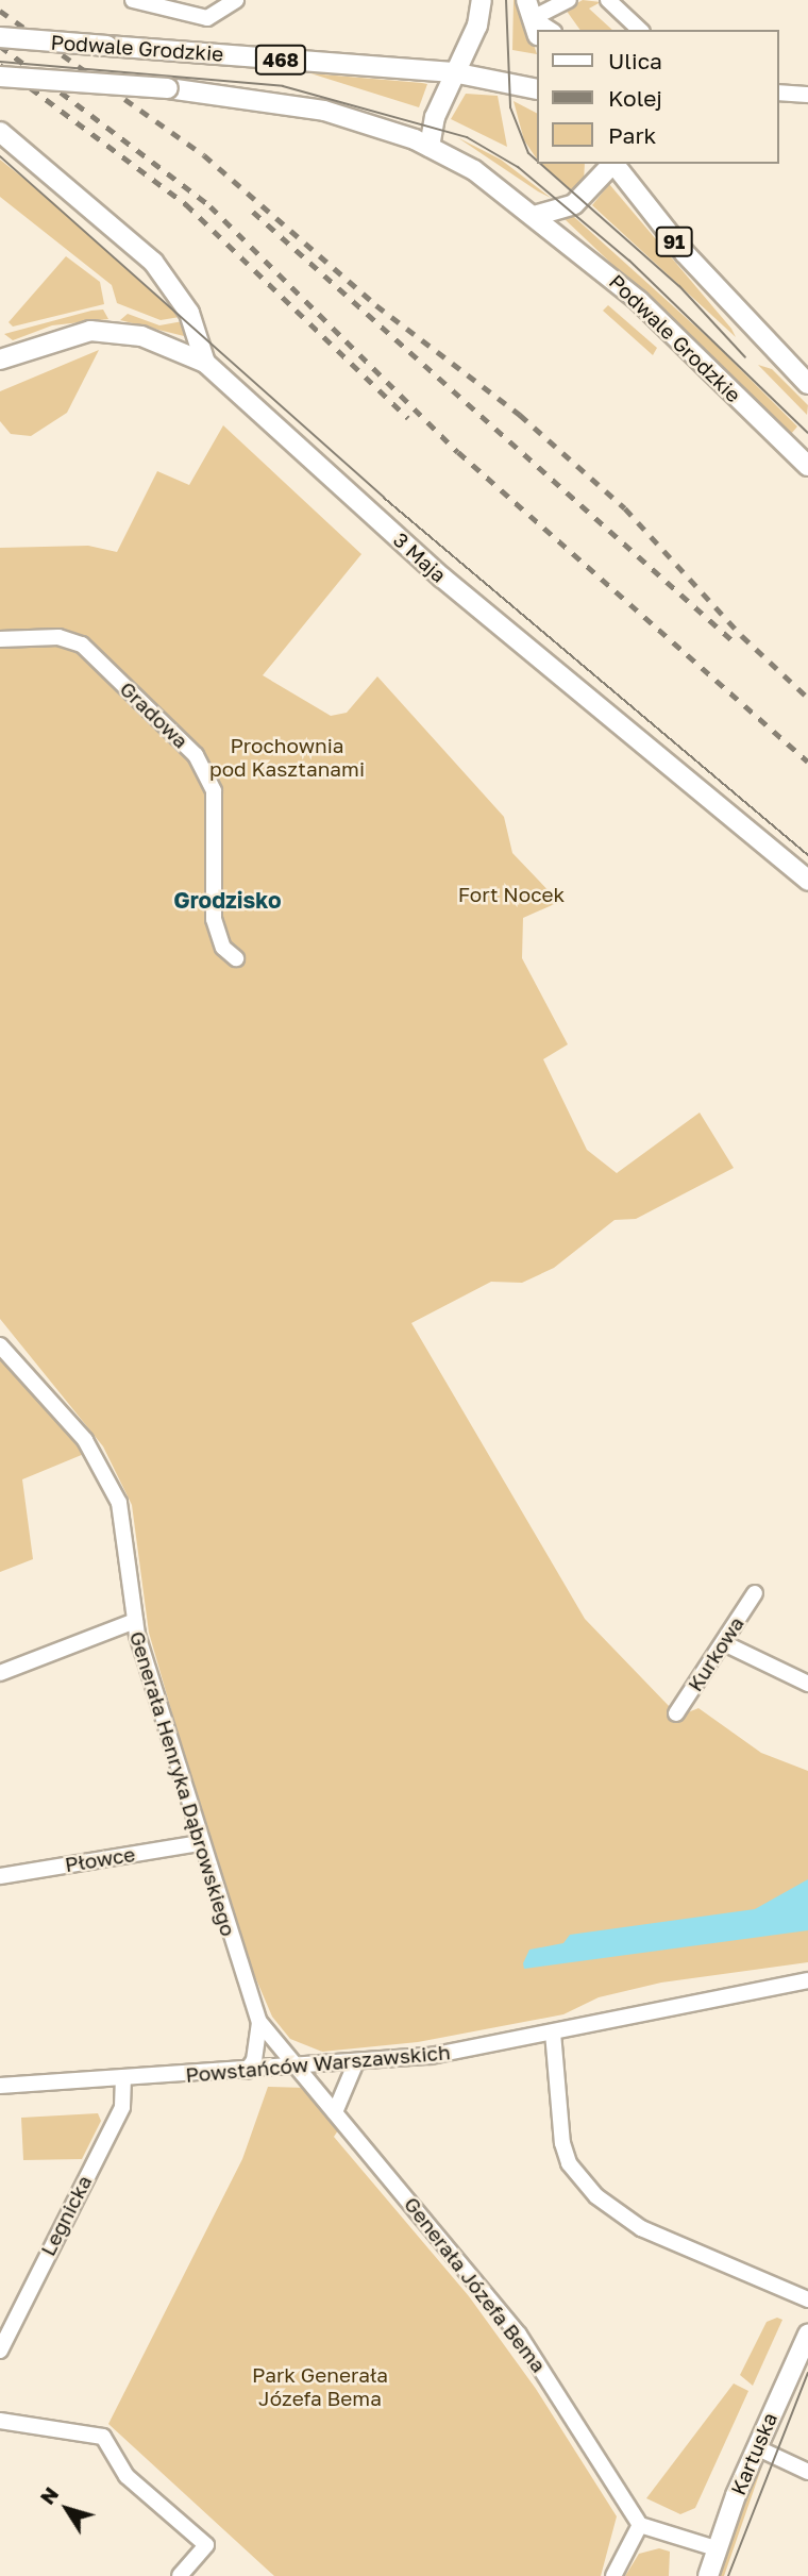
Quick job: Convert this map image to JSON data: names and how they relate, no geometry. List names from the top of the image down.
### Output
{
  "streets": {
    "main road": [
      "Podwale Grodzkie",
      "468",
      "91",
      "3 Maja",
      "Kartuska"
    ],
    "street": [
      "Gradowa",
      "Kurkowa",
      "Generała Henryka Dąbrowskiego",
      "Płowce",
      "Powstańców Warszawskich",
      "Legnicka",
      "Generała Józefa Bema"
    ]
  },
  "crossings": [
    ["Generała Henryka Dąbrowskiego", "Płowce"],
    ["Generała Henryka Dąbrowskiego", "Powstańców Warszawskich"],
    ["Generała Henryka Dąbrowskiego", "Generała Józefa Bema"],
    ["Powstańców Warszawskich", "Legnicka"],
    ["Powstańców Warszawskich", "Generała Józefa Bema"]
  ],
  "districts": ["Grodzisko"],
  "parks": ["Prochownia pod Kasztanami", "Fort Nocek", "Park Generała Józefa Bema"],
  "legend": ["Ulica", "Kolej", "Park"],
  "north": "top left"
}
